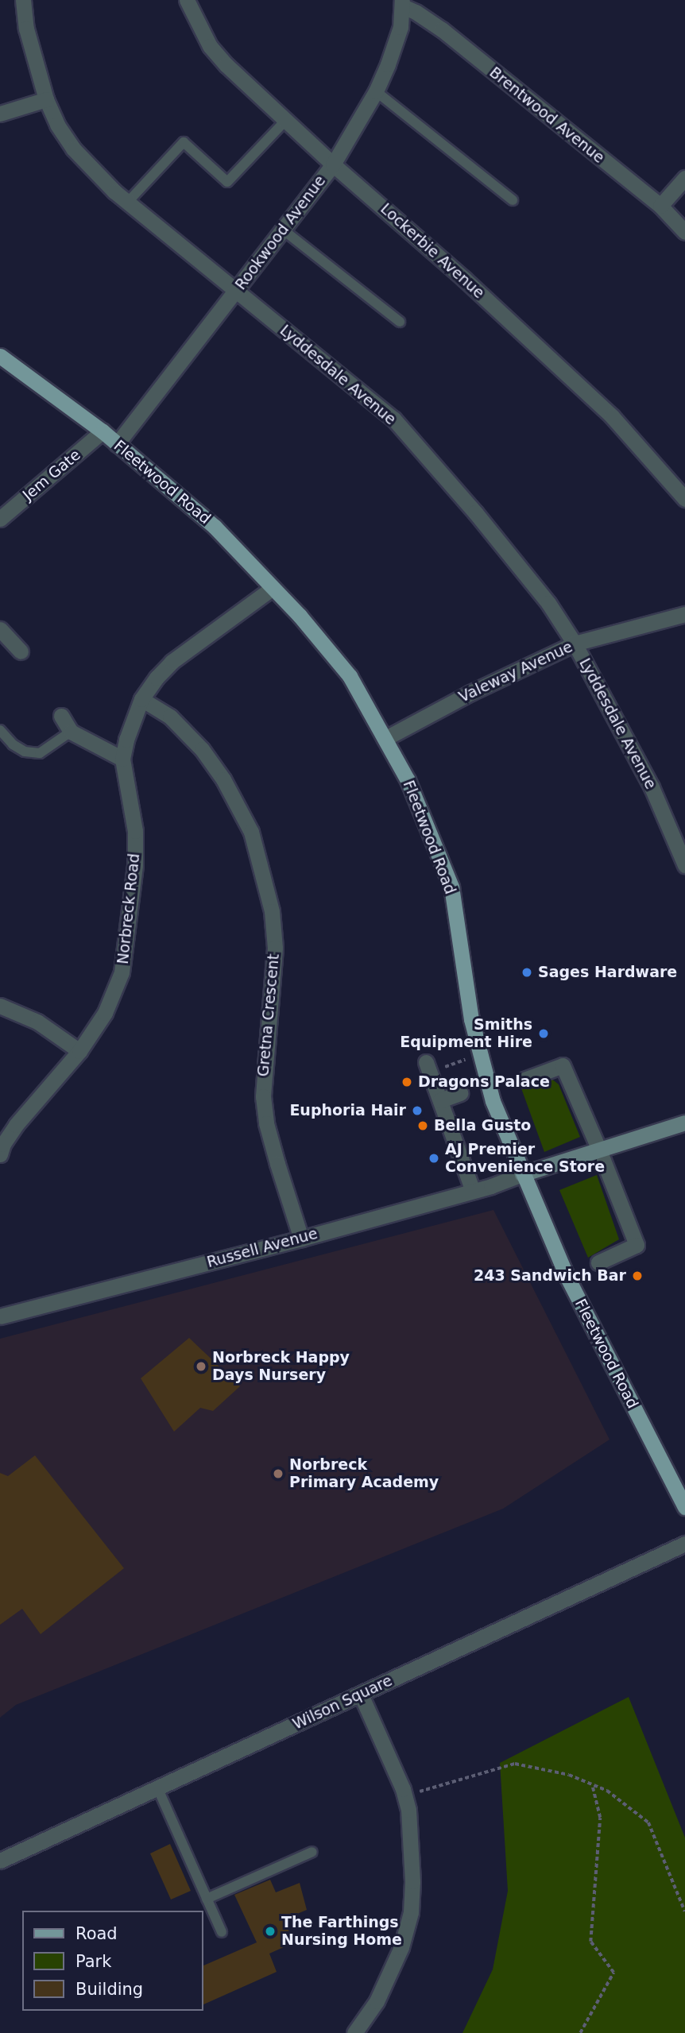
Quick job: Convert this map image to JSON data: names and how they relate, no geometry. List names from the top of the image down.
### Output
{
  "streets": {
    "main road": ["Fleetwood Road"],
    "street": [
      "Brentwood Avenue",
      "Rookwood Avenue",
      "Lockerbie Avenue",
      "Lyddesdale Avenue",
      "Jem Gate",
      "Valeway Avenue",
      "Norbreck Road",
      "Gretna Crescent",
      "Russell Avenue",
      "Wilson Square"
    ]
  },
  "crossings": [
    ["Brentwood Avenue", "Rookwood Avenue"],
    ["Rookwood Avenue", "Lockerbie Avenue"],
    ["Rookwood Avenue", "Lyddesdale Avenue"],
    ["Rookwood Avenue", "Fleetwood Road"],
    ["Lyddesdale Avenue", "Valeway Avenue"],
    ["Jem Gate", "Fleetwood Road"],
    ["Fleetwood Road", "Valeway Avenue"],
    ["Fleetwood Road", "Norbreck Road"],
    ["Fleetwood Road", "Russell Avenue"],
    ["Norbreck Road", "Gretna Crescent"],
    ["Gretna Crescent", "Russell Avenue"]
  ],
  "places": [
    "Sages Hardware",
    "Smiths Equipment Hire",
    "Dragons Palace",
    "Euphoria Hair",
    "Bella Gusto",
    "AJ Premier Convenience Store",
    "243 Sandwich Bar",
    "Norbreck Happy Days Nursery",
    "Norbreck Primary Academy",
    "The Farthings Nursing Home"
  ],
  "legend": ["Road", "Park", "Building"]
}
